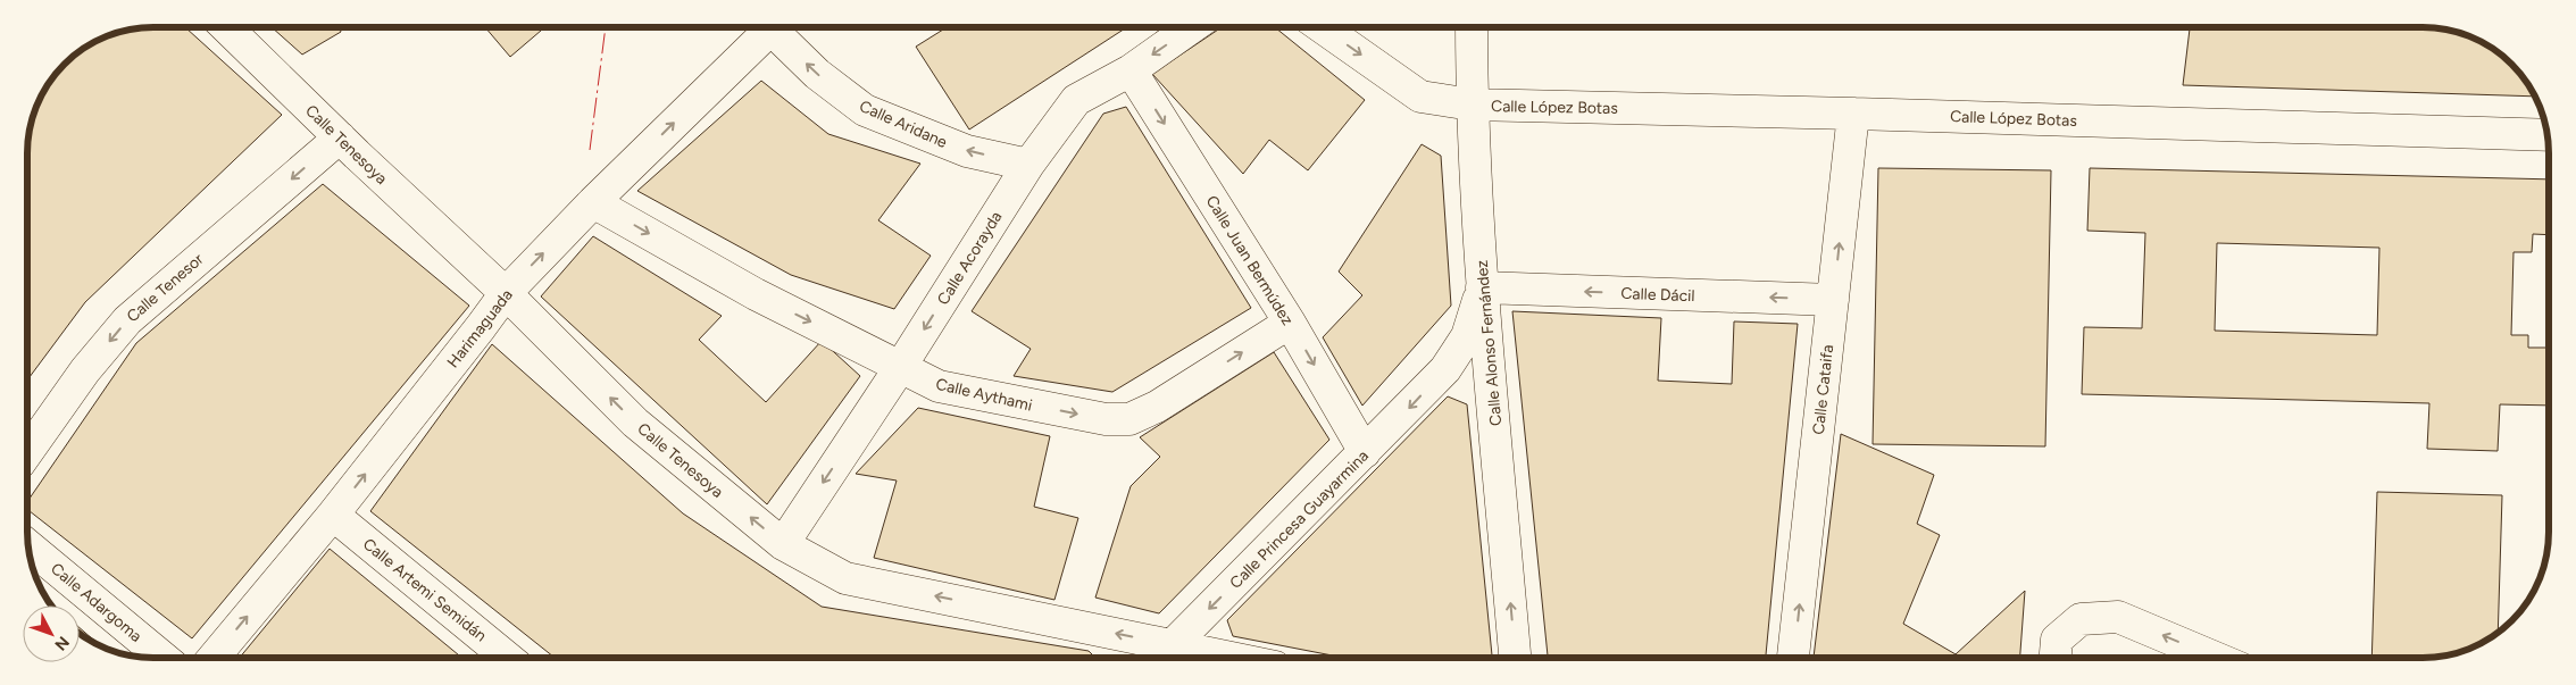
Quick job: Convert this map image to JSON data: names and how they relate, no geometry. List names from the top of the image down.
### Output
{
  "streets": {
    "street": [
      "Calle López Botas",
      "Calle Aridane",
      "Calle Tenesoya",
      "Calle Acorayda",
      "Calle Juan Bermúdez",
      "Calle Tenesor",
      "Calle Dácil",
      "Harimaguada",
      "Calle Alonso Fernández",
      "Calle Cataifa",
      "Calle Aythami",
      "Calle Princesa Guayarmina",
      "Calle Artemi Semidán",
      "Calle Adargoma"
    ]
  },
  "crossings": [
    ["Calle López Botas", "Calle Alonso Fernández"],
    ["Calle López Botas", "Calle Cataifa"],
    ["Calle Aridane", "Calle Acorayda"],
    ["Calle Tenesoya", "Calle Acorayda"],
    ["Calle Tenesoya", "Calle Tenesor"],
    ["Calle Tenesoya", "Harimaguada"],
    ["Calle Tenesoya", "Calle Princesa Guayarmina"],
    ["Calle Acorayda", "Calle Juan Bermúdez"],
    ["Calle Acorayda", "Calle Aythami"],
    ["Calle Juan Bermúdez", "Calle Aythami"],
    ["Calle Juan Bermúdez", "Calle Princesa Guayarmina"],
    ["Calle Dácil", "Calle Alonso Fernández"],
    ["Calle Dácil", "Calle Cataifa"],
    ["Calle Dácil", "Calle Princesa Guayarmina"],
    ["Harimaguada", "Calle Aythami"],
    ["Harimaguada", "Calle Artemi Semidán"],
    ["Calle Alonso Fernández", "Calle Princesa Guayarmina"]
  ],
  "one_way": [
    "Calle Aridane",
    "Calle Tenesoya",
    "Calle Acorayda",
    "Calle Juan Bermúdez",
    "Calle Tenesor",
    "Calle Dácil",
    "Harimaguada",
    "Calle Alonso Fernández",
    "Calle Cataifa",
    "Calle Aythami",
    "Calle Princesa Guayarmina"
  ],
  "north": "bottom right"
}
